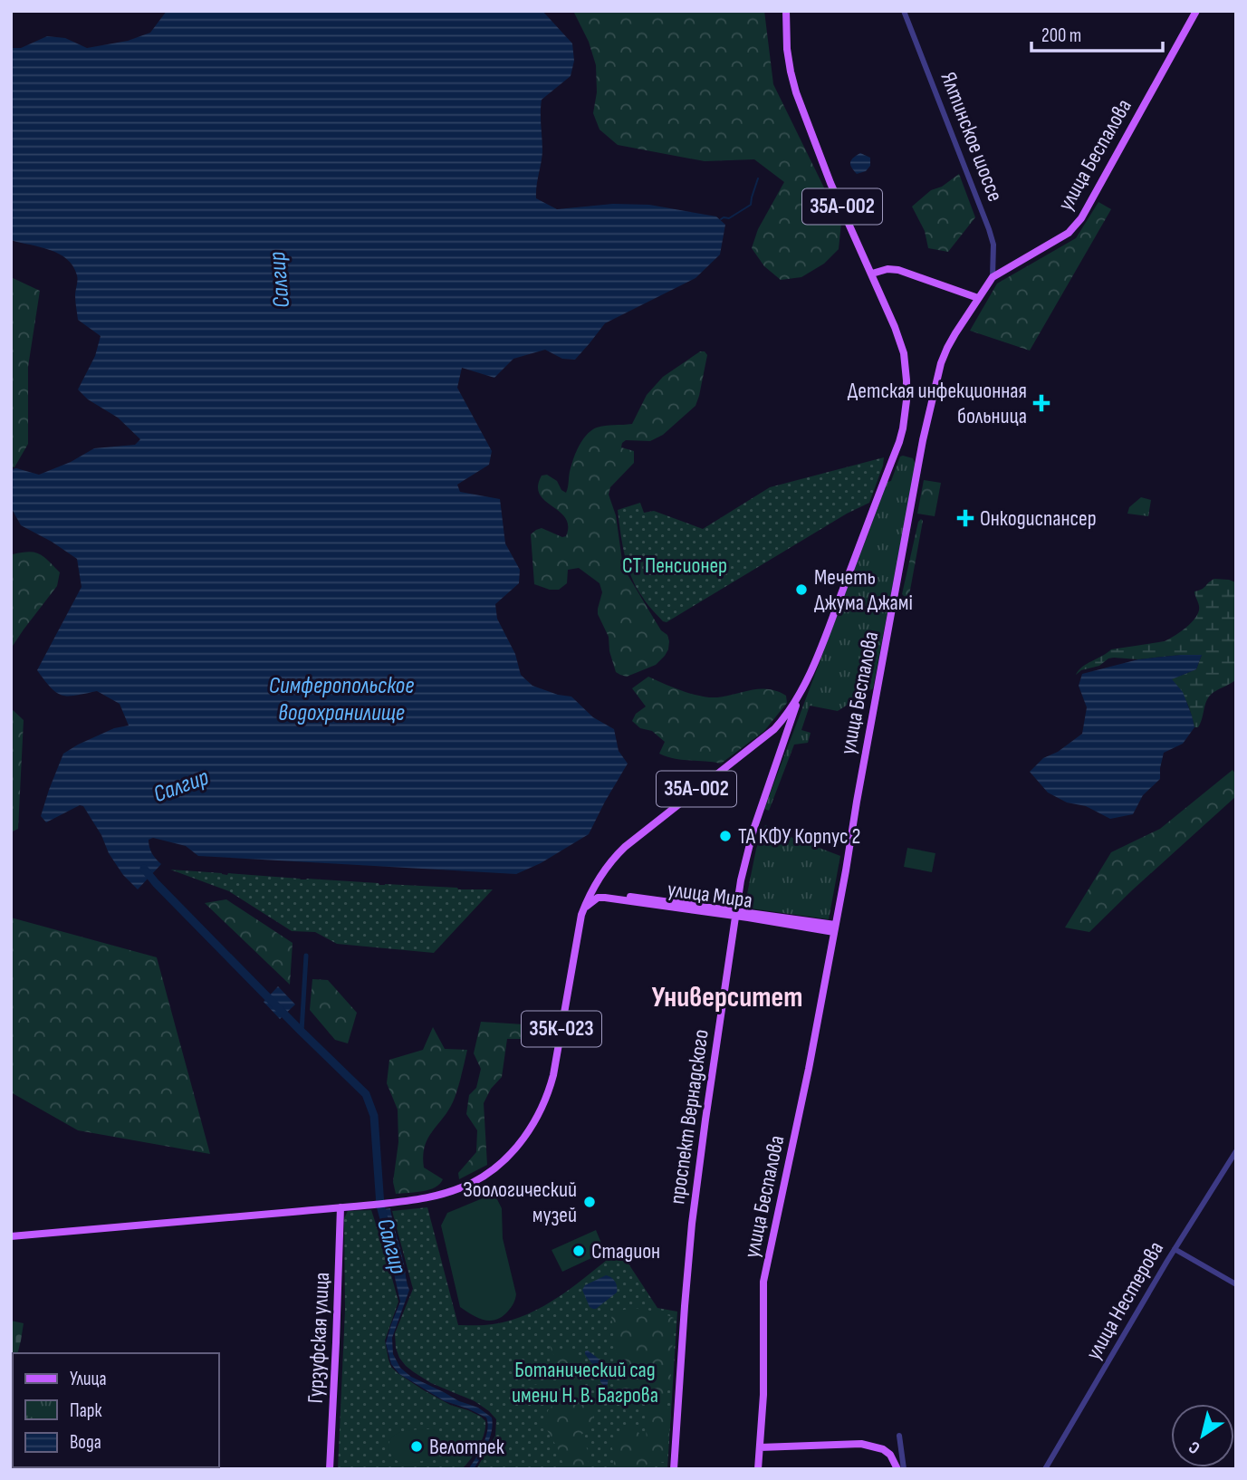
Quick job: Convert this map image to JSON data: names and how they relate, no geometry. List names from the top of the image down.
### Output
{
  "streets": {
    "main road": [
      "улица Беспалова",
      "35А-002",
      "улица Мира",
      "35К-023",
      "проспект Вернадского",
      "Гурзуфская улица"
    ],
    "street": ["Ялтинское шоссе", "улица Нестерова"]
  },
  "crossings": [
    ["Ялтинское шоссе", "улица Беспалова"],
    ["улица Беспалова", "улица Мира"],
    ["35А-002", "улица Мира"],
    ["35А-002", "35К-023"],
    ["35А-002", "проспект Вернадского"],
    ["улица Мира", "35К-023"],
    ["улица Мира", "проспект Вернадского"],
    ["35К-023", "проспект Вернадского"],
    ["35К-023", "Гурзуфская улица"]
  ],
  "districts": ["Университет"],
  "water": ["Салгир", "Симферопольское водохранилище"],
  "parks": ["СТ Пенсионер", "Ботанический сад имени Н. В. Багрова"],
  "places": {
    "health": ["Детская инфекционная больница", "Онкодиспансер"],
    "other": [
      "Мечеть Джума Джамі",
      "ТА КФУ Корпус 2",
      "Зоологический музей",
      "Стадион",
      "Велотрек"
    ]
  },
  "legend": ["Улица", "Парк", "Вода"],
  "scale_bar": "200 m",
  "north": "bottom left"
}
